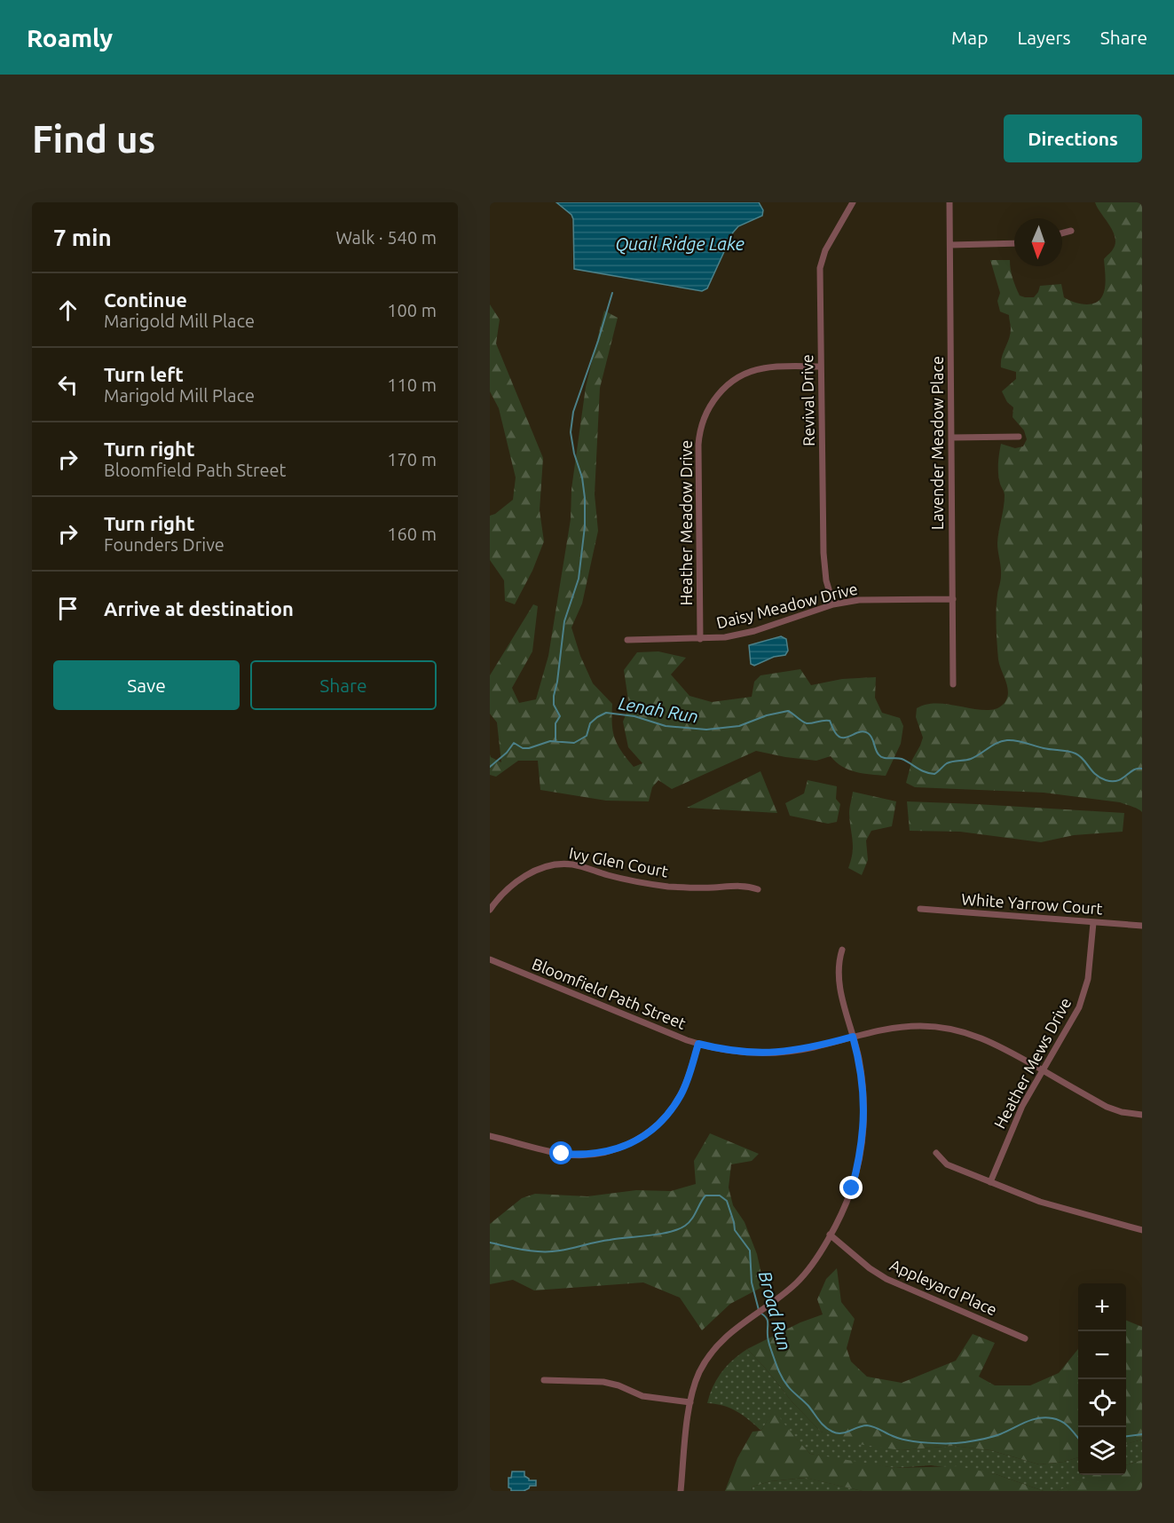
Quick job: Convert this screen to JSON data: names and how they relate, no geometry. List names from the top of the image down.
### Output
{
  "streets": {
    "street": [
      "Revival Drive",
      "Lavender Meadow Place",
      "Heather Meadow Drive",
      "Daisy Meadow Drive",
      "Ivy Glen Court",
      "White Yarrow Court",
      "Bloomfield Path Street",
      "Heather Mews Drive",
      "Appleyard Place"
    ]
  },
  "crossings": [
    ["Revival Drive", "Heather Meadow Drive"],
    ["Revival Drive", "Daisy Meadow Drive"],
    ["Lavender Meadow Place", "Daisy Meadow Drive"],
    ["Heather Meadow Drive", "Daisy Meadow Drive"],
    ["White Yarrow Court", "Heather Mews Drive"],
    ["Bloomfield Path Street", "Heather Mews Drive"]
  ],
  "water": ["Quail Ridge Lake", "Lenah Run", "Broad Run"],
  "north": "bottom",
  "page": {
    "header": "Roamly",
    "nav": ["Map", "Layers", "Share"],
    "buttons": [
      "Directions",
      ["Save", "Share"]
    ],
    "title": "Find us",
    "heading": ["7 min", "Walk · 540 m"],
    "list": [
      ["Continue", "Marigold Mill Place", "100 m"],
      ["Turn left", "Marigold Mill Place", "110 m"],
      ["Turn right", "Bloomfield Path Street", "170 m"],
      ["Turn right", "Founders Drive", "160 m"],
      "Arrive at destination"
    ],
    "map_buttons": ["+", "−"]
  }
}
